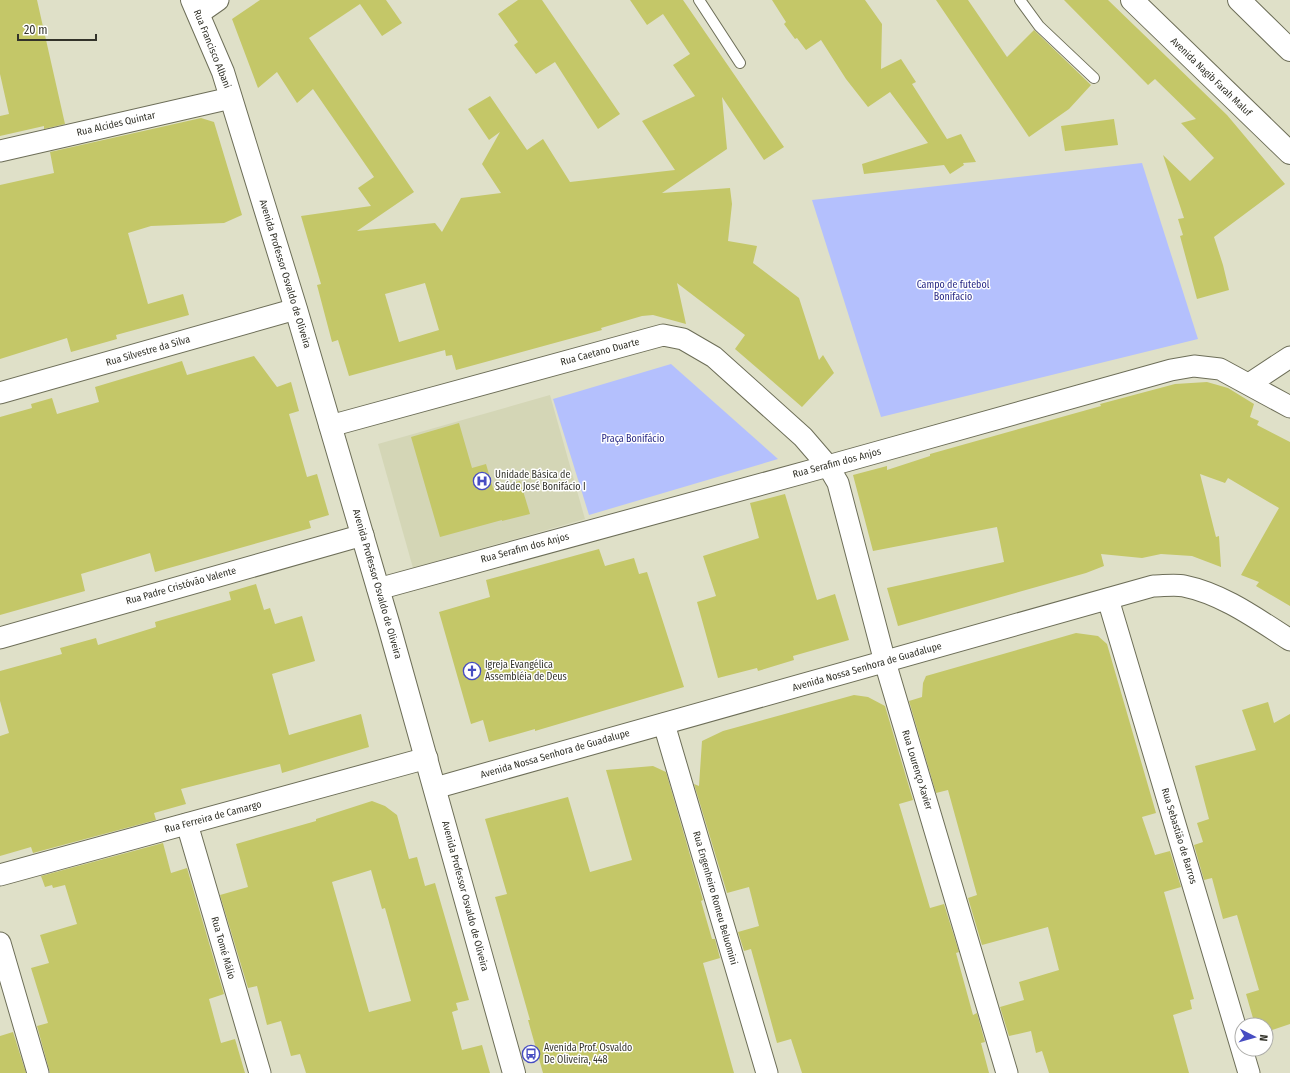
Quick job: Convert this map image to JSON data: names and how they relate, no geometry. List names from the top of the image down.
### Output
{
  "streets": {
    "street": [
      "Rua Francisco Albani",
      "Avenida Nagib Farah Maluf",
      "Rua Alcides Quintar",
      "Avenida Professor Osvaldo de Oliveira",
      "Rua Silvestre da Silva",
      "Rua Caetano Duarte",
      "Rua Serafim dos Anjos",
      "Rua Padre Cristóvão Valente",
      "Avenida Nossa Senhora de Guadalupe",
      "Rua Lourenço Xavier",
      "Rua Ferreira de Camargo",
      "Rua Sebastião de Barros",
      "Rua Engenheiro Romeu Beluomini",
      "Rua Tomé Málio"
    ]
  },
  "crossings": [
    ["Rua Francisco Albani", "Rua Alcides Quintar"],
    ["Rua Francisco Albani", "Avenida Professor Osvaldo de Oliveira"],
    ["Rua Alcides Quintar", "Avenida Professor Osvaldo de Oliveira"],
    ["Avenida Professor Osvaldo de Oliveira", "Rua Silvestre da Silva"],
    ["Avenida Professor Osvaldo de Oliveira", "Rua Caetano Duarte"],
    ["Avenida Professor Osvaldo de Oliveira", "Rua Serafim dos Anjos"],
    ["Avenida Professor Osvaldo de Oliveira", "Rua Padre Cristóvão Valente"],
    ["Avenida Professor Osvaldo de Oliveira", "Avenida Nossa Senhora de Guadalupe"],
    ["Avenida Professor Osvaldo de Oliveira", "Rua Ferreira de Camargo"],
    ["Rua Caetano Duarte", "Rua Serafim dos Anjos"],
    ["Rua Caetano Duarte", "Rua Lourenço Xavier"],
    ["Rua Serafim dos Anjos", "Rua Lourenço Xavier"],
    ["Avenida Nossa Senhora de Guadalupe", "Rua Lourenço Xavier"],
    ["Avenida Nossa Senhora de Guadalupe", "Rua Sebastião de Barros"],
    ["Avenida Nossa Senhora de Guadalupe", "Rua Engenheiro Romeu Beluomini"],
    ["Rua Ferreira de Camargo", "Rua Tomé Málio"]
  ],
  "parks": ["Campo de futebol Bonifacio", "Praça Bonifácio"],
  "places": {
    "hospital": ["Unidade Básica de Saúde José Bonifácio I"],
    "church": ["Igreja Evangélica Assembléia de Deus"],
    "bus stop": ["Avenida Prof. Osvaldo De Oliveira, 448"]
  },
  "scale_bar": "20 m",
  "north": "right"
}
